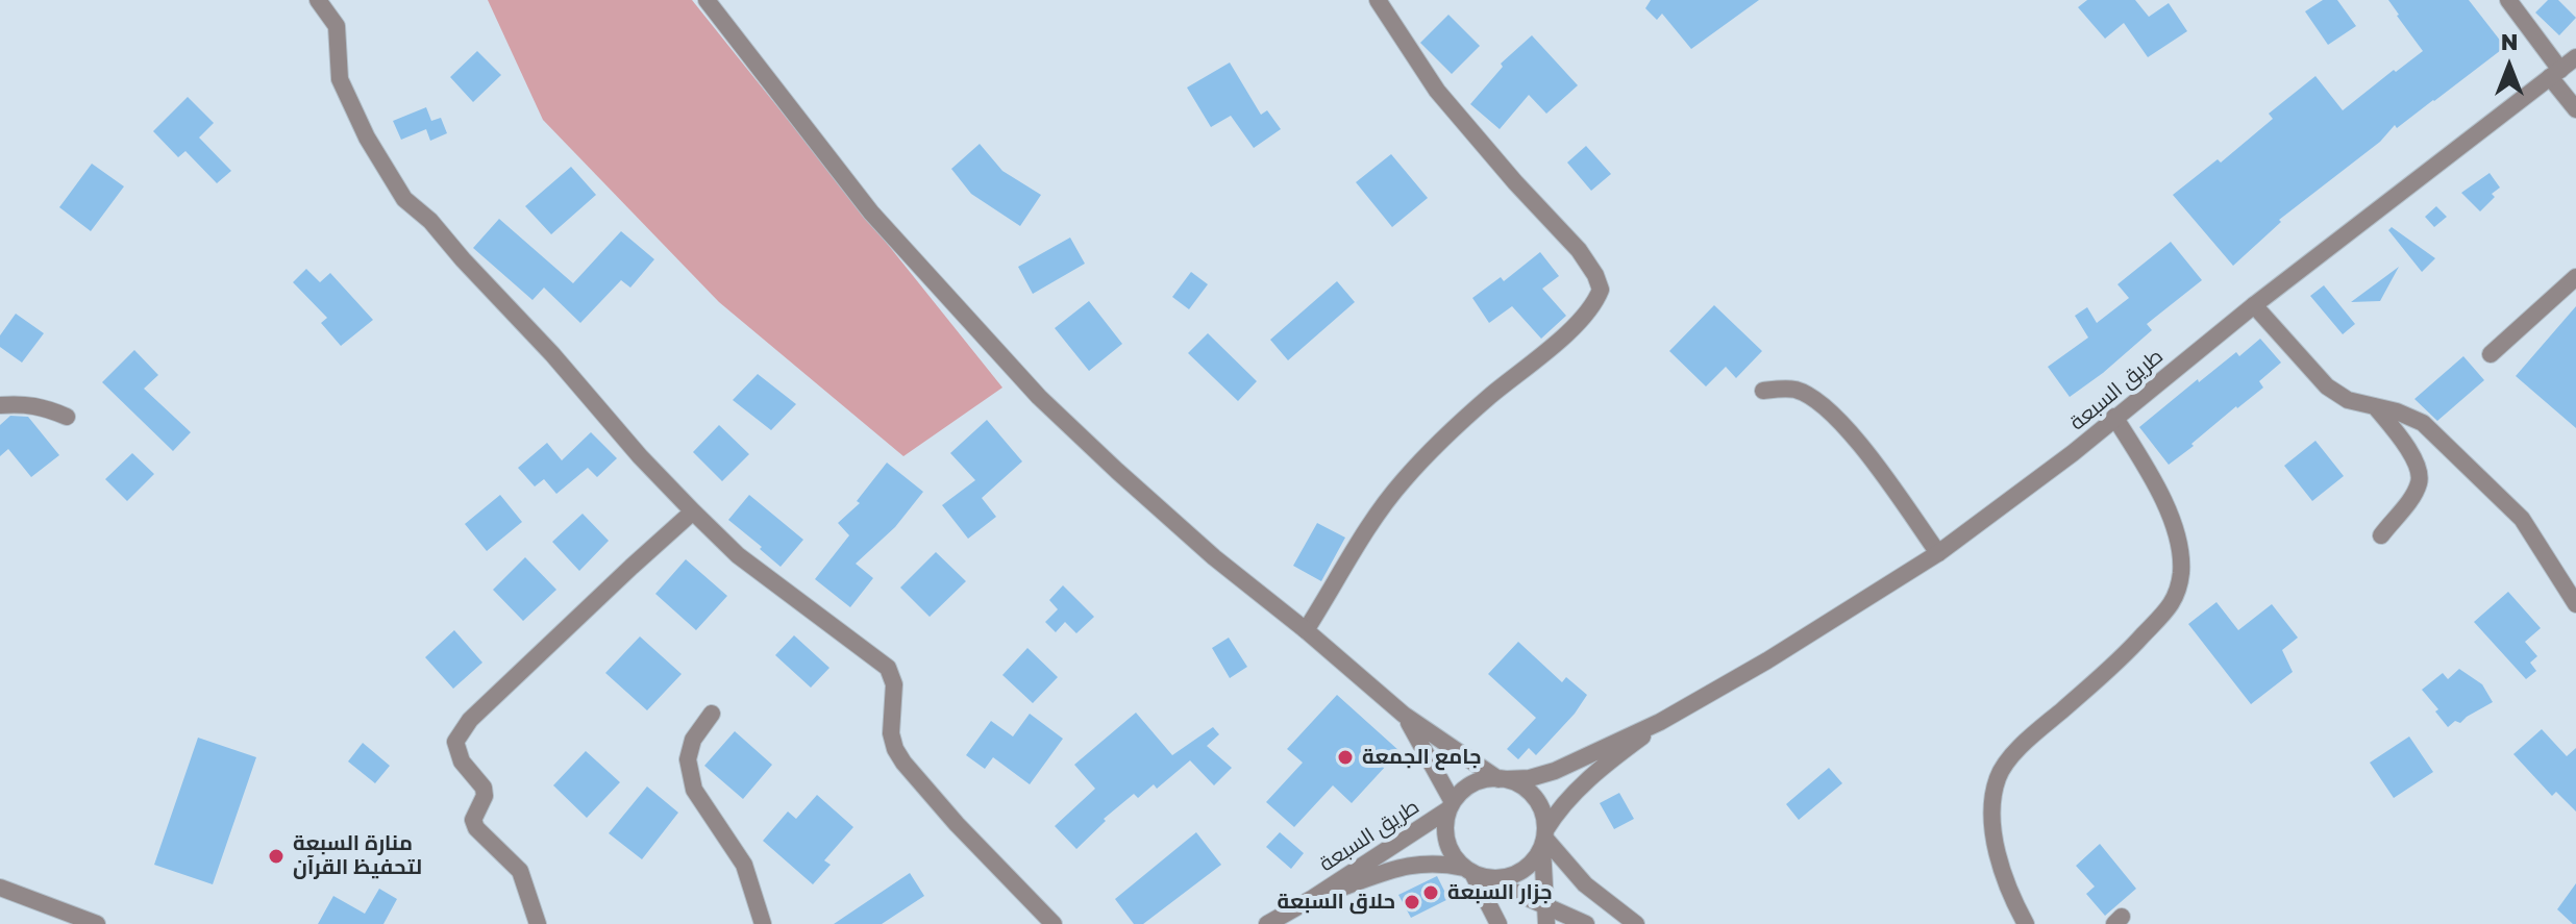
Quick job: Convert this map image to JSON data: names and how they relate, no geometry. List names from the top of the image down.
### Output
{
  "streets": {
    "street": ["طريق السبعة"]
  },
  "places": [
    "جامع الجمعة",
    "منارة السبعة لتحفيظ القرآن",
    "جزار السبعة",
    "حلاق السبعة"
  ],
  "north": "top"
}
